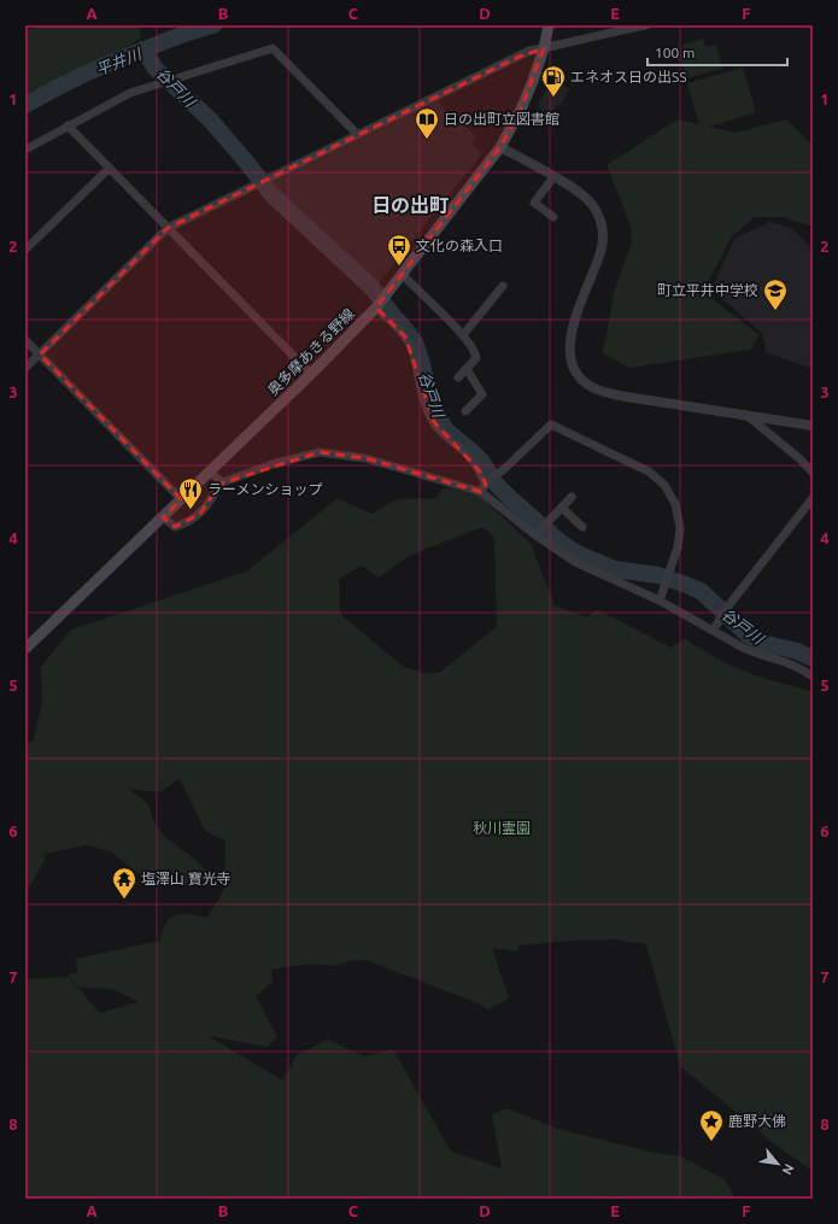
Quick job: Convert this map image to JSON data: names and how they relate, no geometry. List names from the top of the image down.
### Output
{
  "streets": {
    "main road": ["奥多摩あきる野線"]
  },
  "districts": ["日の出町"],
  "water": ["平井川", "谷戸川"],
  "parks": ["秋川霊園"],
  "places": {
    "fuel station": ["エネオス日の出SS"],
    "library": ["日の出町立図書館"],
    "bus stop": ["文化の森入口"],
    "school or university": ["町立平井中学校"],
    "restaurant": ["ラーメンショップ"],
    "temple": ["塩澤山 寶光寺"],
    "place": ["鹿野大佛"]
  },
  "scale_bar": "100 m",
  "north": "bottom right",
  "grid": {
    "columns": [
      "A",
      "B",
      "C",
      "D",
      "E",
      "F"
    ],
    "rows": [
      "1",
      "2",
      "3",
      "4",
      "5",
      "6",
      "7",
      "8"
    ]
  }
}
